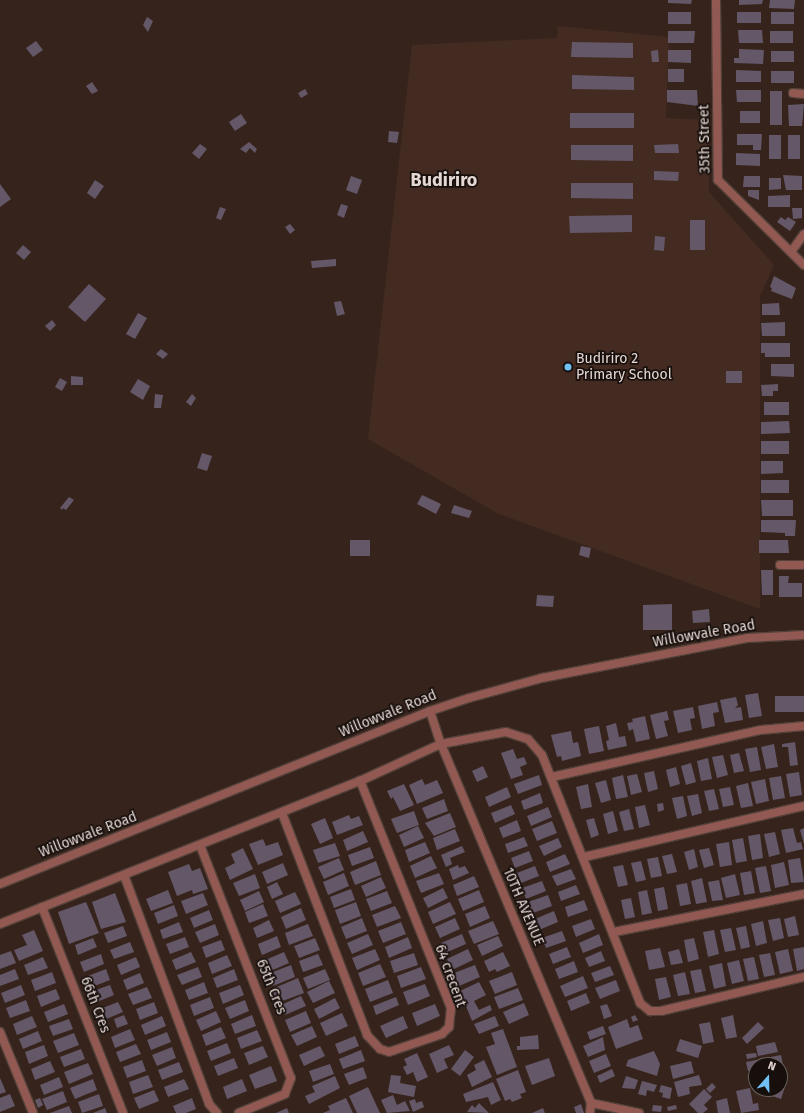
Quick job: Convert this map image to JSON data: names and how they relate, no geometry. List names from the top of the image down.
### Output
{
  "streets": {
    "street": [
      "35th Street",
      "Willowvale Road",
      "10TH AVENUE",
      "64 crecent",
      "65th Cres",
      "66th Cres"
    ]
  },
  "crossings": [
    ["Willowvale Road", "10TH AVENUE"]
  ],
  "districts": ["Budiriro"],
  "places": ["Budiriro 2 Primary School"],
  "north": "top"
}
